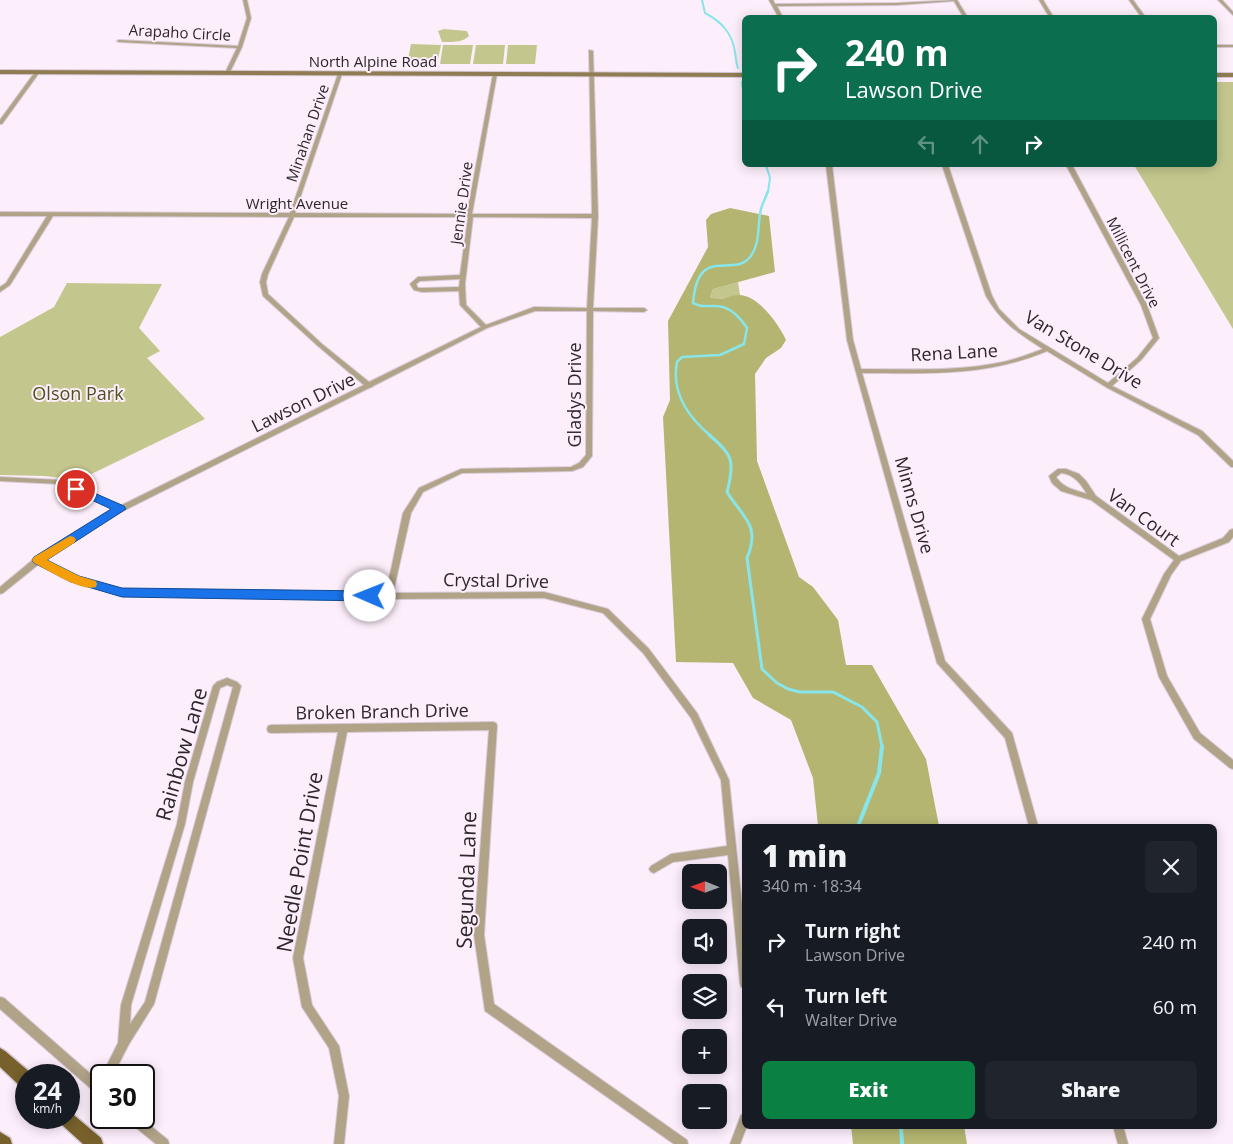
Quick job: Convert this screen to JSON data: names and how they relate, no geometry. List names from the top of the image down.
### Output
{
  "streets": {
    "main road": ["North Alpine Road"],
    "street": [
      "Arapaho Circle",
      "Minahan Drive",
      "Wright Avenue",
      "Jennie Drive",
      "Millicent Drive",
      "Van Stone Drive",
      "Rena Lane",
      "Gladys Drive",
      "Lawson Drive",
      "Minns Drive",
      "Van Court",
      "Crystal Drive",
      "Broken Branch Drive",
      "Rainbow Lane",
      "Needle Point Drive",
      "Segunda Lane"
    ]
  },
  "crossings": [
    ["North Alpine Road", "Minahan Drive"],
    ["North Alpine Road", "Jennie Drive"],
    ["North Alpine Road", "Gladys Drive"],
    ["Minahan Drive", "Wright Avenue"],
    ["Minahan Drive", "Lawson Drive"],
    ["Wright Avenue", "Jennie Drive"],
    ["Wright Avenue", "Gladys Drive"],
    ["Jennie Drive", "Lawson Drive"],
    ["Millicent Drive", "Van Stone Drive"],
    ["Van Stone Drive", "Rena Lane"],
    ["Rena Lane", "Minns Drive"],
    ["Gladys Drive", "Lawson Drive"],
    ["Gladys Drive", "Crystal Drive"],
    ["Lawson Drive", "Crystal Drive"],
    ["Broken Branch Drive", "Needle Point Drive"],
    ["Broken Branch Drive", "Segunda Lane"]
  ],
  "parks": ["Olson Park"],
  "north": "left",
  "page": {
    "turn": ["240 m", "Lawson Drive"],
    "heading": ["1 min", "340 m · 18:34"],
    "map_buttons": ["+", "−"],
    "list": [
      {
        "name": "Turn right",
        "note": "Lawson Drive",
        "value": "240 m"
      },
      {
        "name": "Turn left",
        "note": "Walter Drive",
        "value": "60 m"
      }
    ],
    "buttons": ["Exit", "Share"],
    "speed": "24 km/h",
    "limit": "30"
  }
}
